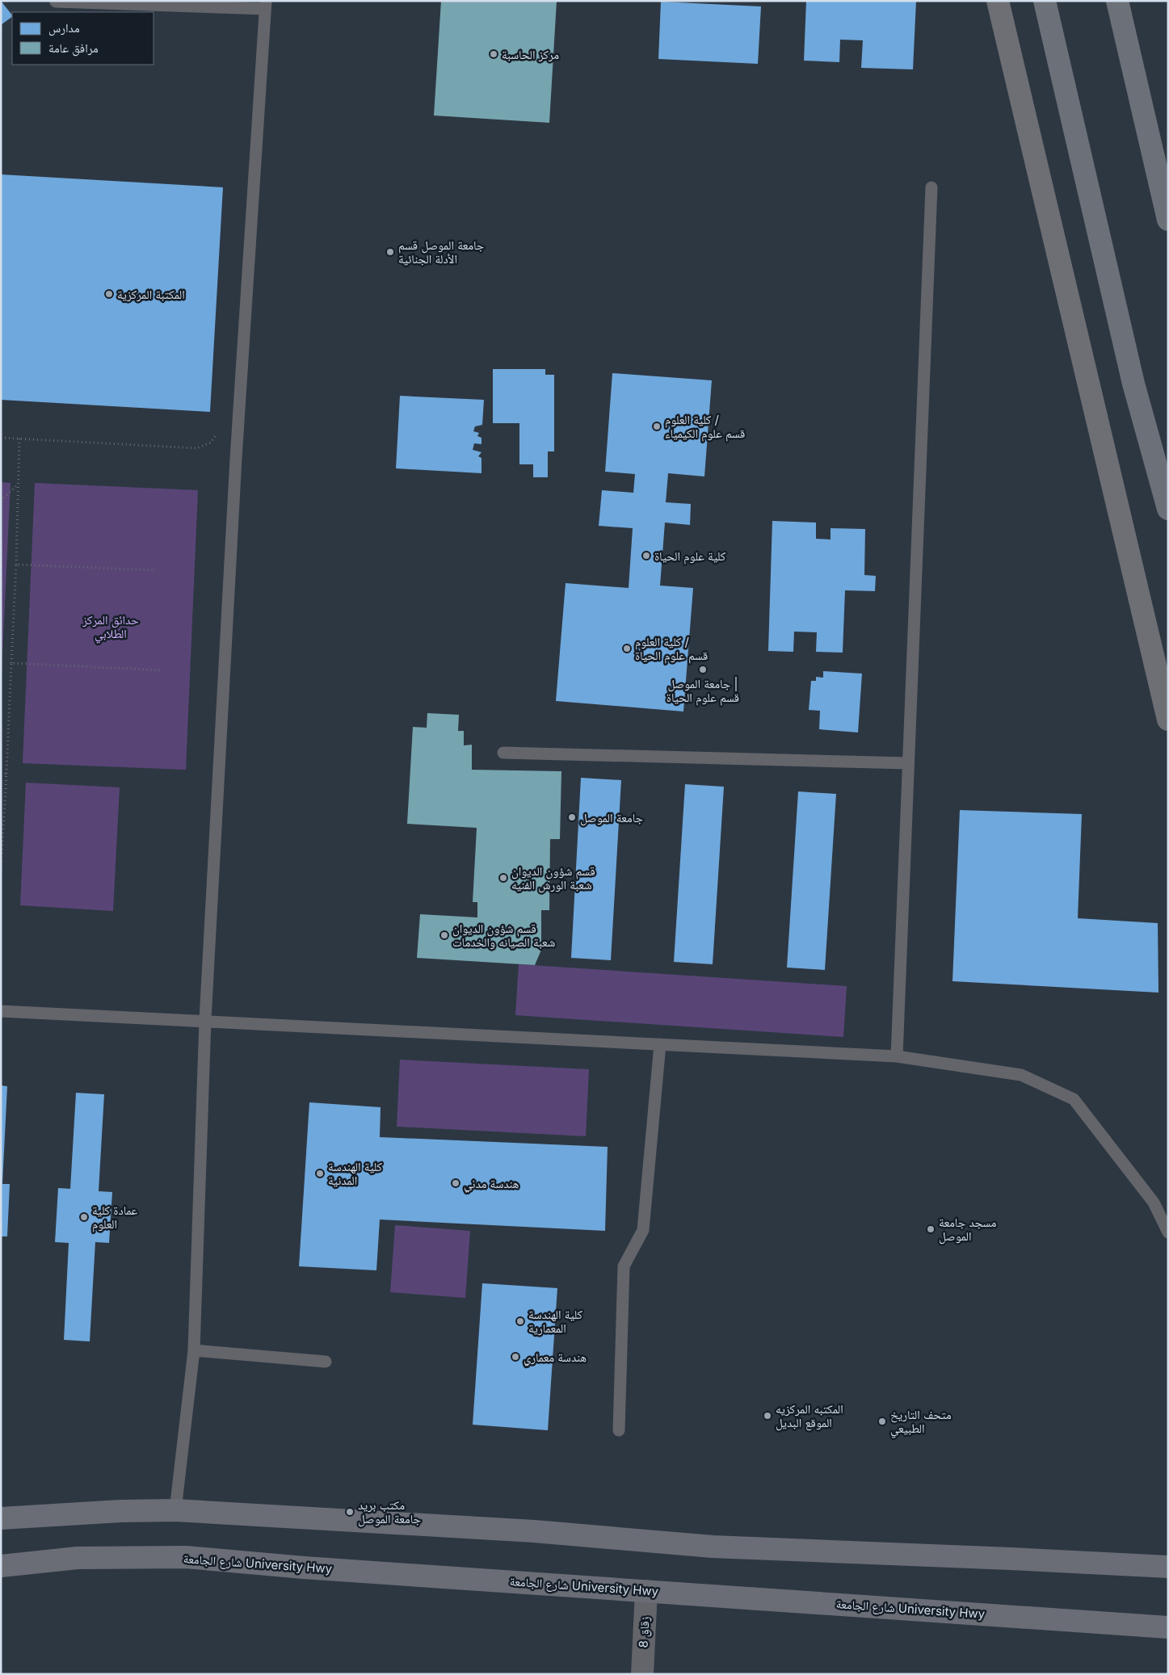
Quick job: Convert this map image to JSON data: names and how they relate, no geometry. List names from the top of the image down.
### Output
{
  "streets": {
    "main road": ["شارع الجامعة University Hwy"],
    "street": ["زقاق 8"]
  },
  "crossings": [
    ["شارع الجامعة University Hwy", "زقاق 8"]
  ],
  "parks": ["حدائق المركز الطلابي"],
  "places": [
    "مركز الحاسبة",
    "جامعة الموصل قسم الأدلة الجنائية",
    "المكتبة المركزية",
    "كلية العلوم / قسم علوم الكيمياء",
    "كلية علوم الحياة",
    "كلية العلوم / قسم علوم الحياة",
    "جامعة الموصل | قسم علوم الحياة",
    "جامعة الموصل",
    "قسم شؤون الديوان شعبة الورش الفنيه",
    "قسم شؤون الديوان شعبة الصيانه والخدمات",
    "كلية الهندسة المدنية",
    "هندسة مدني",
    "عمادة كلية العلوم",
    "مسجد جامعة الموصل",
    "كلية الهندسة المعمارية",
    "هندسة معماري",
    "المكتبه المركزيه الموقع البديل",
    "متحف التاريخ الطبيعي",
    "مكتب بريد جامعة الموصل"
  ],
  "legend": ["مدارس", "مرافق عامة"]
}
